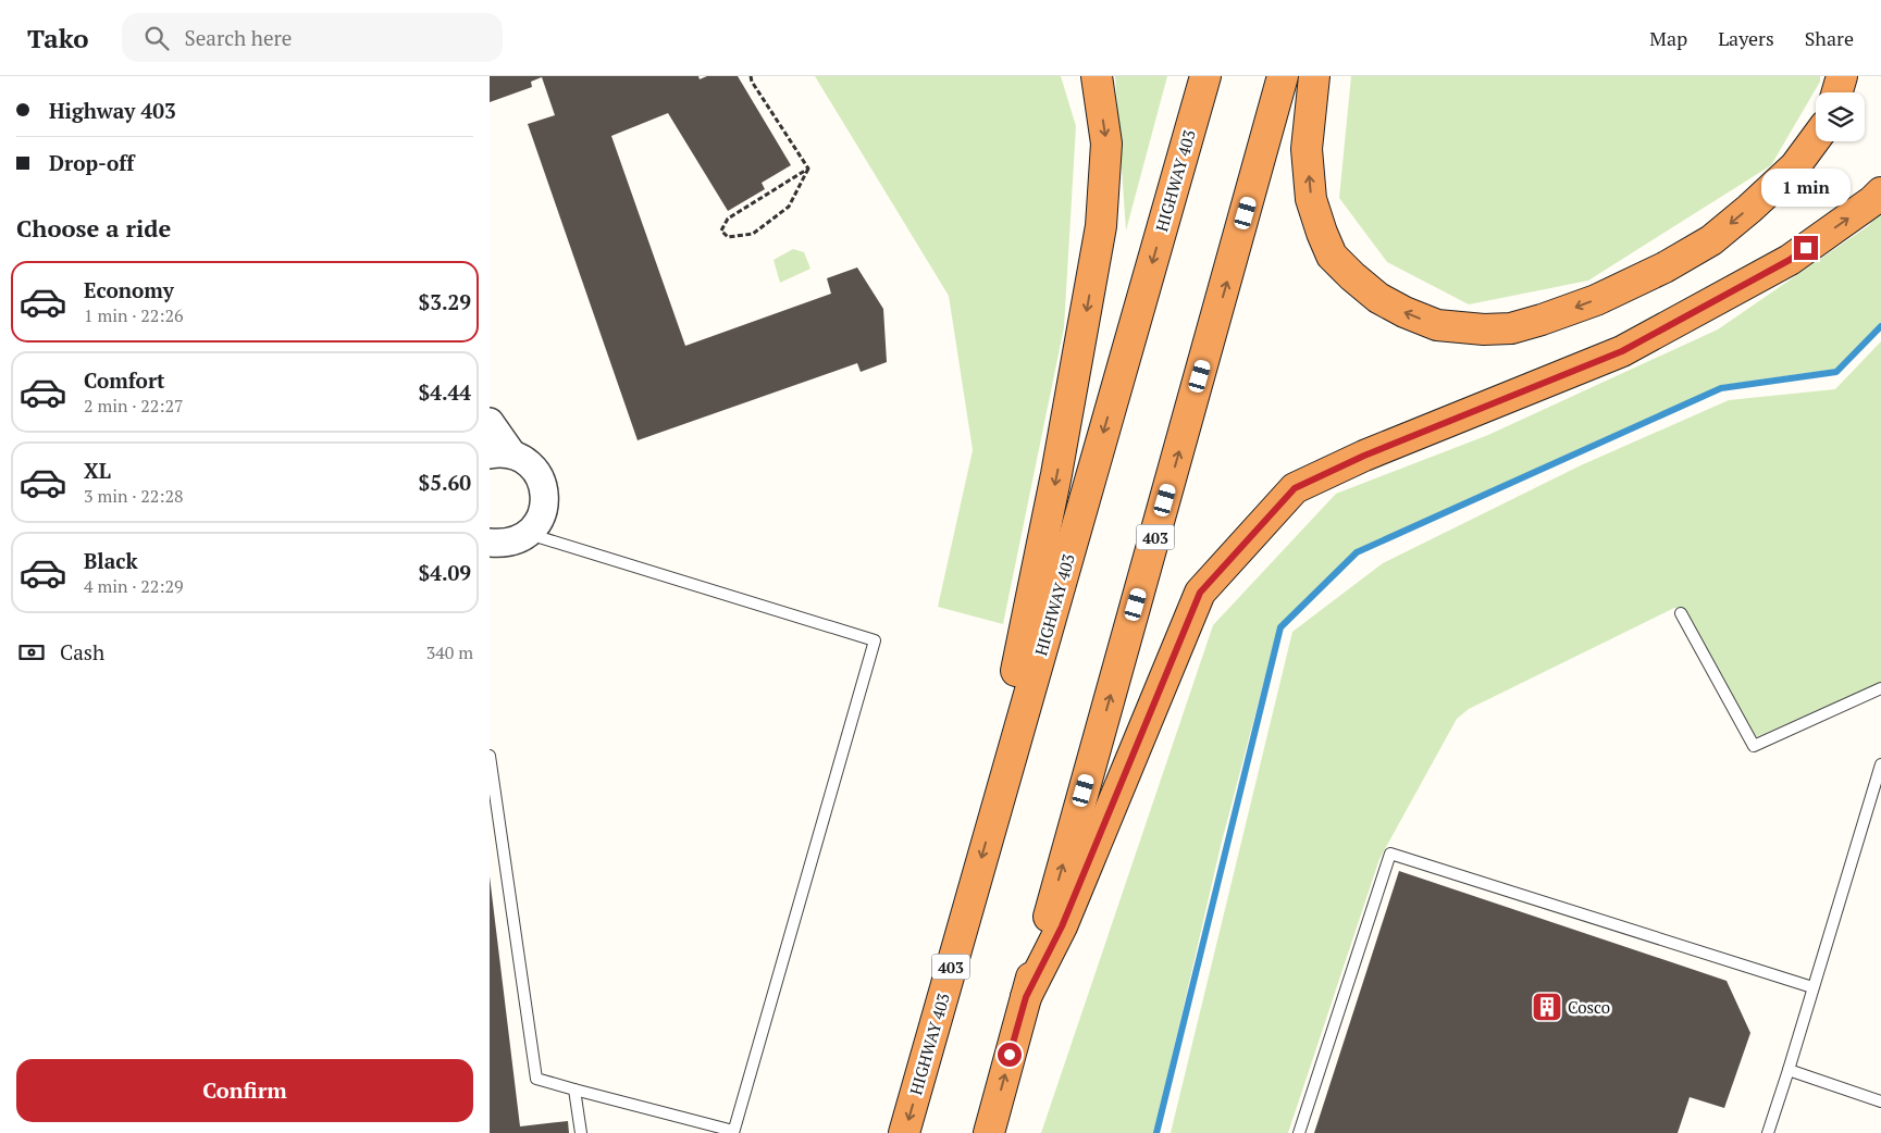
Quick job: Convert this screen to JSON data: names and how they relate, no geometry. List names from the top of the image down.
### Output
{
  "streets": {
    "highway": ["HIGHWAY 403", "403"]
  },
  "places": {
    "building": ["Cosco"]
  },
  "page": {
    "header": "Tako",
    "search": "Search here",
    "nav": ["Map", "Layers", "Share"],
    "banner": ["Highway 403", "Drop-off"],
    "bubble": "1 min",
    "heading": "Choose a ride",
    "list": [
      {
        "name": "Economy",
        "note": "1 min · 22:26",
        "value": "$3.29"
      },
      {
        "name": "Comfort",
        "note": "2 min · 22:27",
        "value": "$4.44"
      },
      {
        "name": "XL",
        "note": "3 min · 22:28",
        "value": "$5.60"
      },
      {
        "name": "Black",
        "note": "4 min · 22:29",
        "value": "$4.09"
      }
    ],
    "pay": ["Cash", "340 m"],
    "buttons": "Confirm"
  }
}
